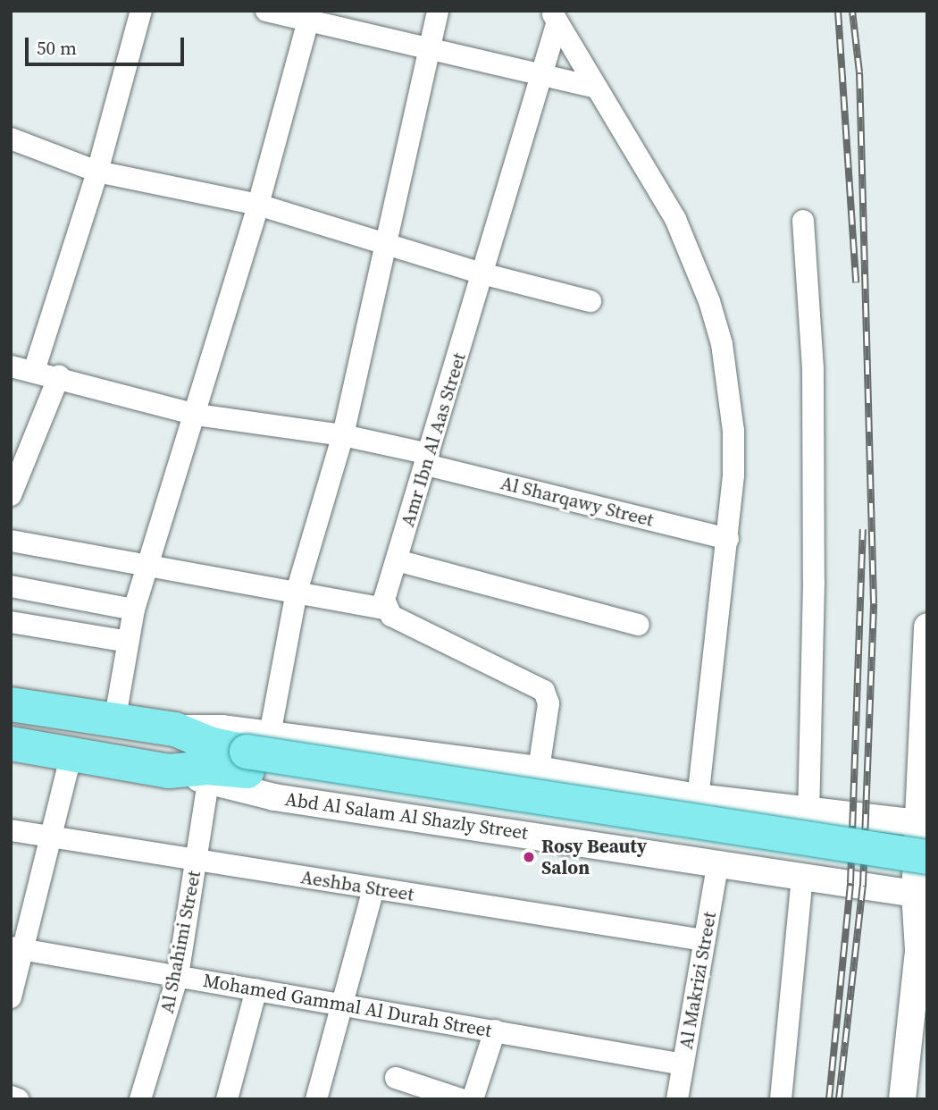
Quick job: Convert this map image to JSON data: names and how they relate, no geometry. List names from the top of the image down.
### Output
{
  "streets": {
    "main road": ["Abd Al Salam Al Shazly Street"],
    "street": [
      "Amr Ibn Al Aas Street",
      "Al Sharqawy Street",
      "Aeshba Street",
      "Al Shahimi Street",
      "Al Makrizi Street",
      "Mohamed Gammal Al Durah Street"
    ]
  },
  "crossings": [
    ["Amr Ibn Al Aas Street", "Al Sharqawy Street"],
    ["Abd Al Salam Al Shazly Street", "Al Shahimi Street"],
    ["Abd Al Salam Al Shazly Street", "Al Makrizi Street"],
    ["Aeshba Street", "Al Shahimi Street"],
    ["Aeshba Street", "Al Makrizi Street"],
    ["Al Shahimi Street", "Mohamed Gammal Al Durah Street"],
    ["Al Makrizi Street", "Mohamed Gammal Al Durah Street"]
  ],
  "places": ["Rosy Beauty Salon"],
  "scale_bar": "50 m"
}
